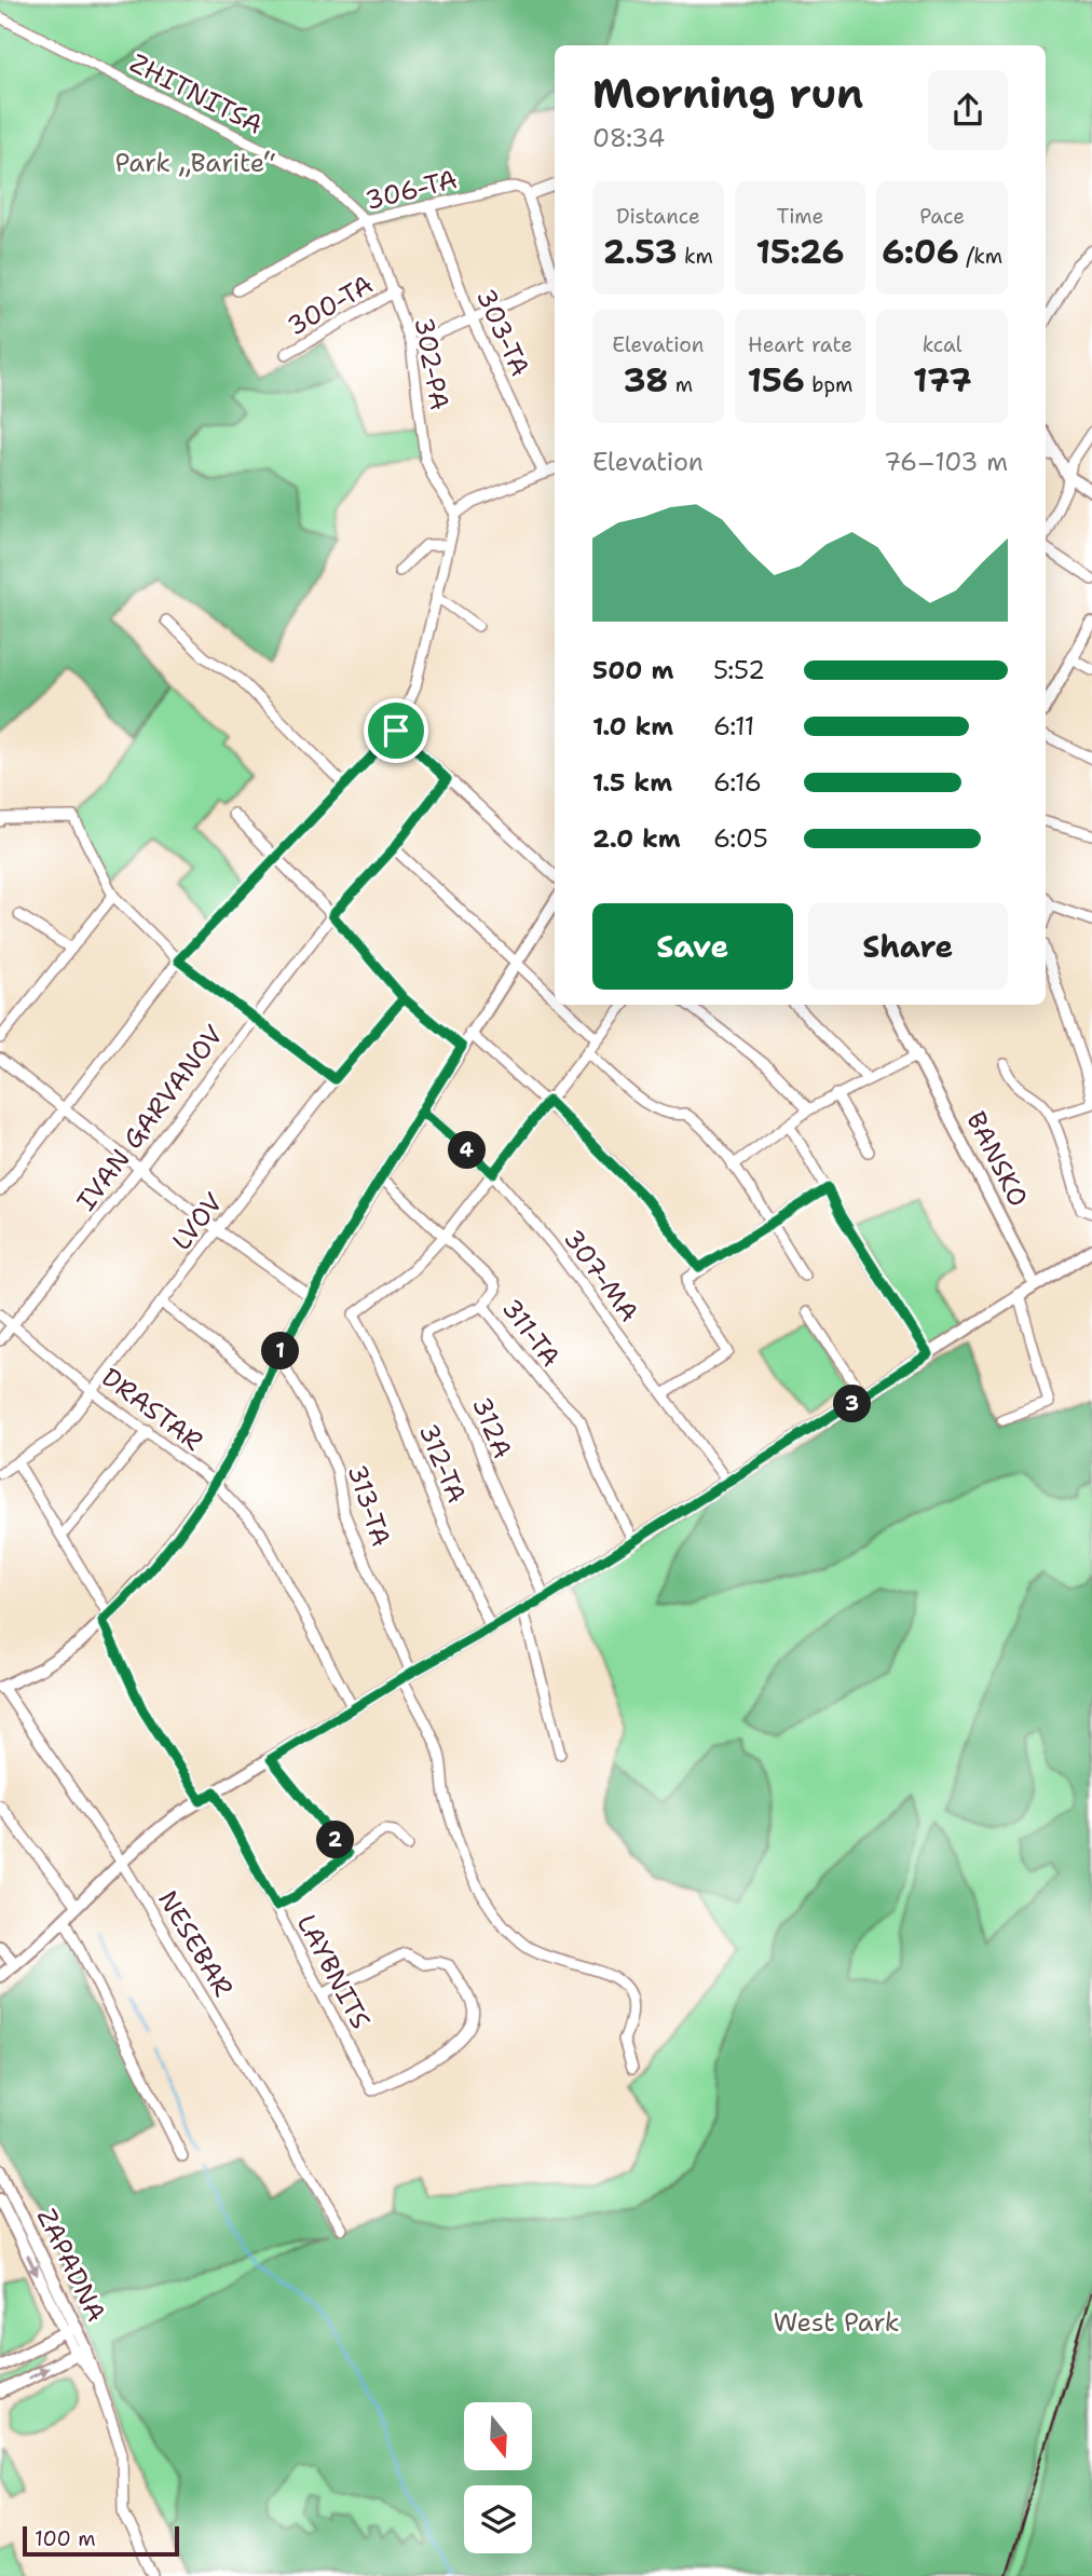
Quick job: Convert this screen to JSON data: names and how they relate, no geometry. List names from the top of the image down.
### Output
{
  "streets": {
    "street": [
      "ZHITNITSA",
      "306-ТА",
      "300-ТА",
      "303-ТА",
      "302-РА",
      "IVAN GARVANOV",
      "BANSKO",
      "LVOV",
      "307-МА",
      "311-ТА",
      "DRASTAR",
      "312А",
      "312-ТА",
      "313-ТА",
      "NESEBAR",
      "LAYBNITS",
      "ZAPADNA"
    ]
  },
  "crossings": [
    ["ZHITNITSA", "306-ТА"],
    ["ZHITNITSA", "302-РА"],
    ["306-ТА", "303-ТА"],
    ["306-ТА", "302-РА"],
    ["300-ТА", "302-РА"],
    ["IVAN GARVANOV", "DRASTAR"],
    ["LVOV", "DRASTAR"],
    ["311-ТА", "312А"],
    ["311-ТА", "312-ТА"]
  ],
  "parks": ["Park „Barite“", "West Park"],
  "scale_bar": "100 m",
  "north": "bottom",
  "page": {
    "heading": ["Morning run", "08:34"],
    "stats": [
      ["Distance", "2.53 km"],
      ["Time", "15:26"],
      ["Pace", "6:06 /km"],
      ["Elevation", "38 m"],
      ["Heart rate", "156 bpm"],
      ["kcal", "177"]
    ],
    "chart": ["Elevation", "76–103 m"],
    "list": [
      {
        "name": "500 m",
        "note": "5:52"
      },
      {
        "name": "1.0 km",
        "note": "6:11"
      },
      {
        "name": "1.5 km",
        "note": "6:16"
      },
      {
        "name": "2.0 km",
        "note": "6:05"
      }
    ],
    "buttons": ["Save", "Share"],
    "pins": [
      "4",
      "1",
      "3",
      "2"
    ],
    "scale": "100 m"
  }
}
